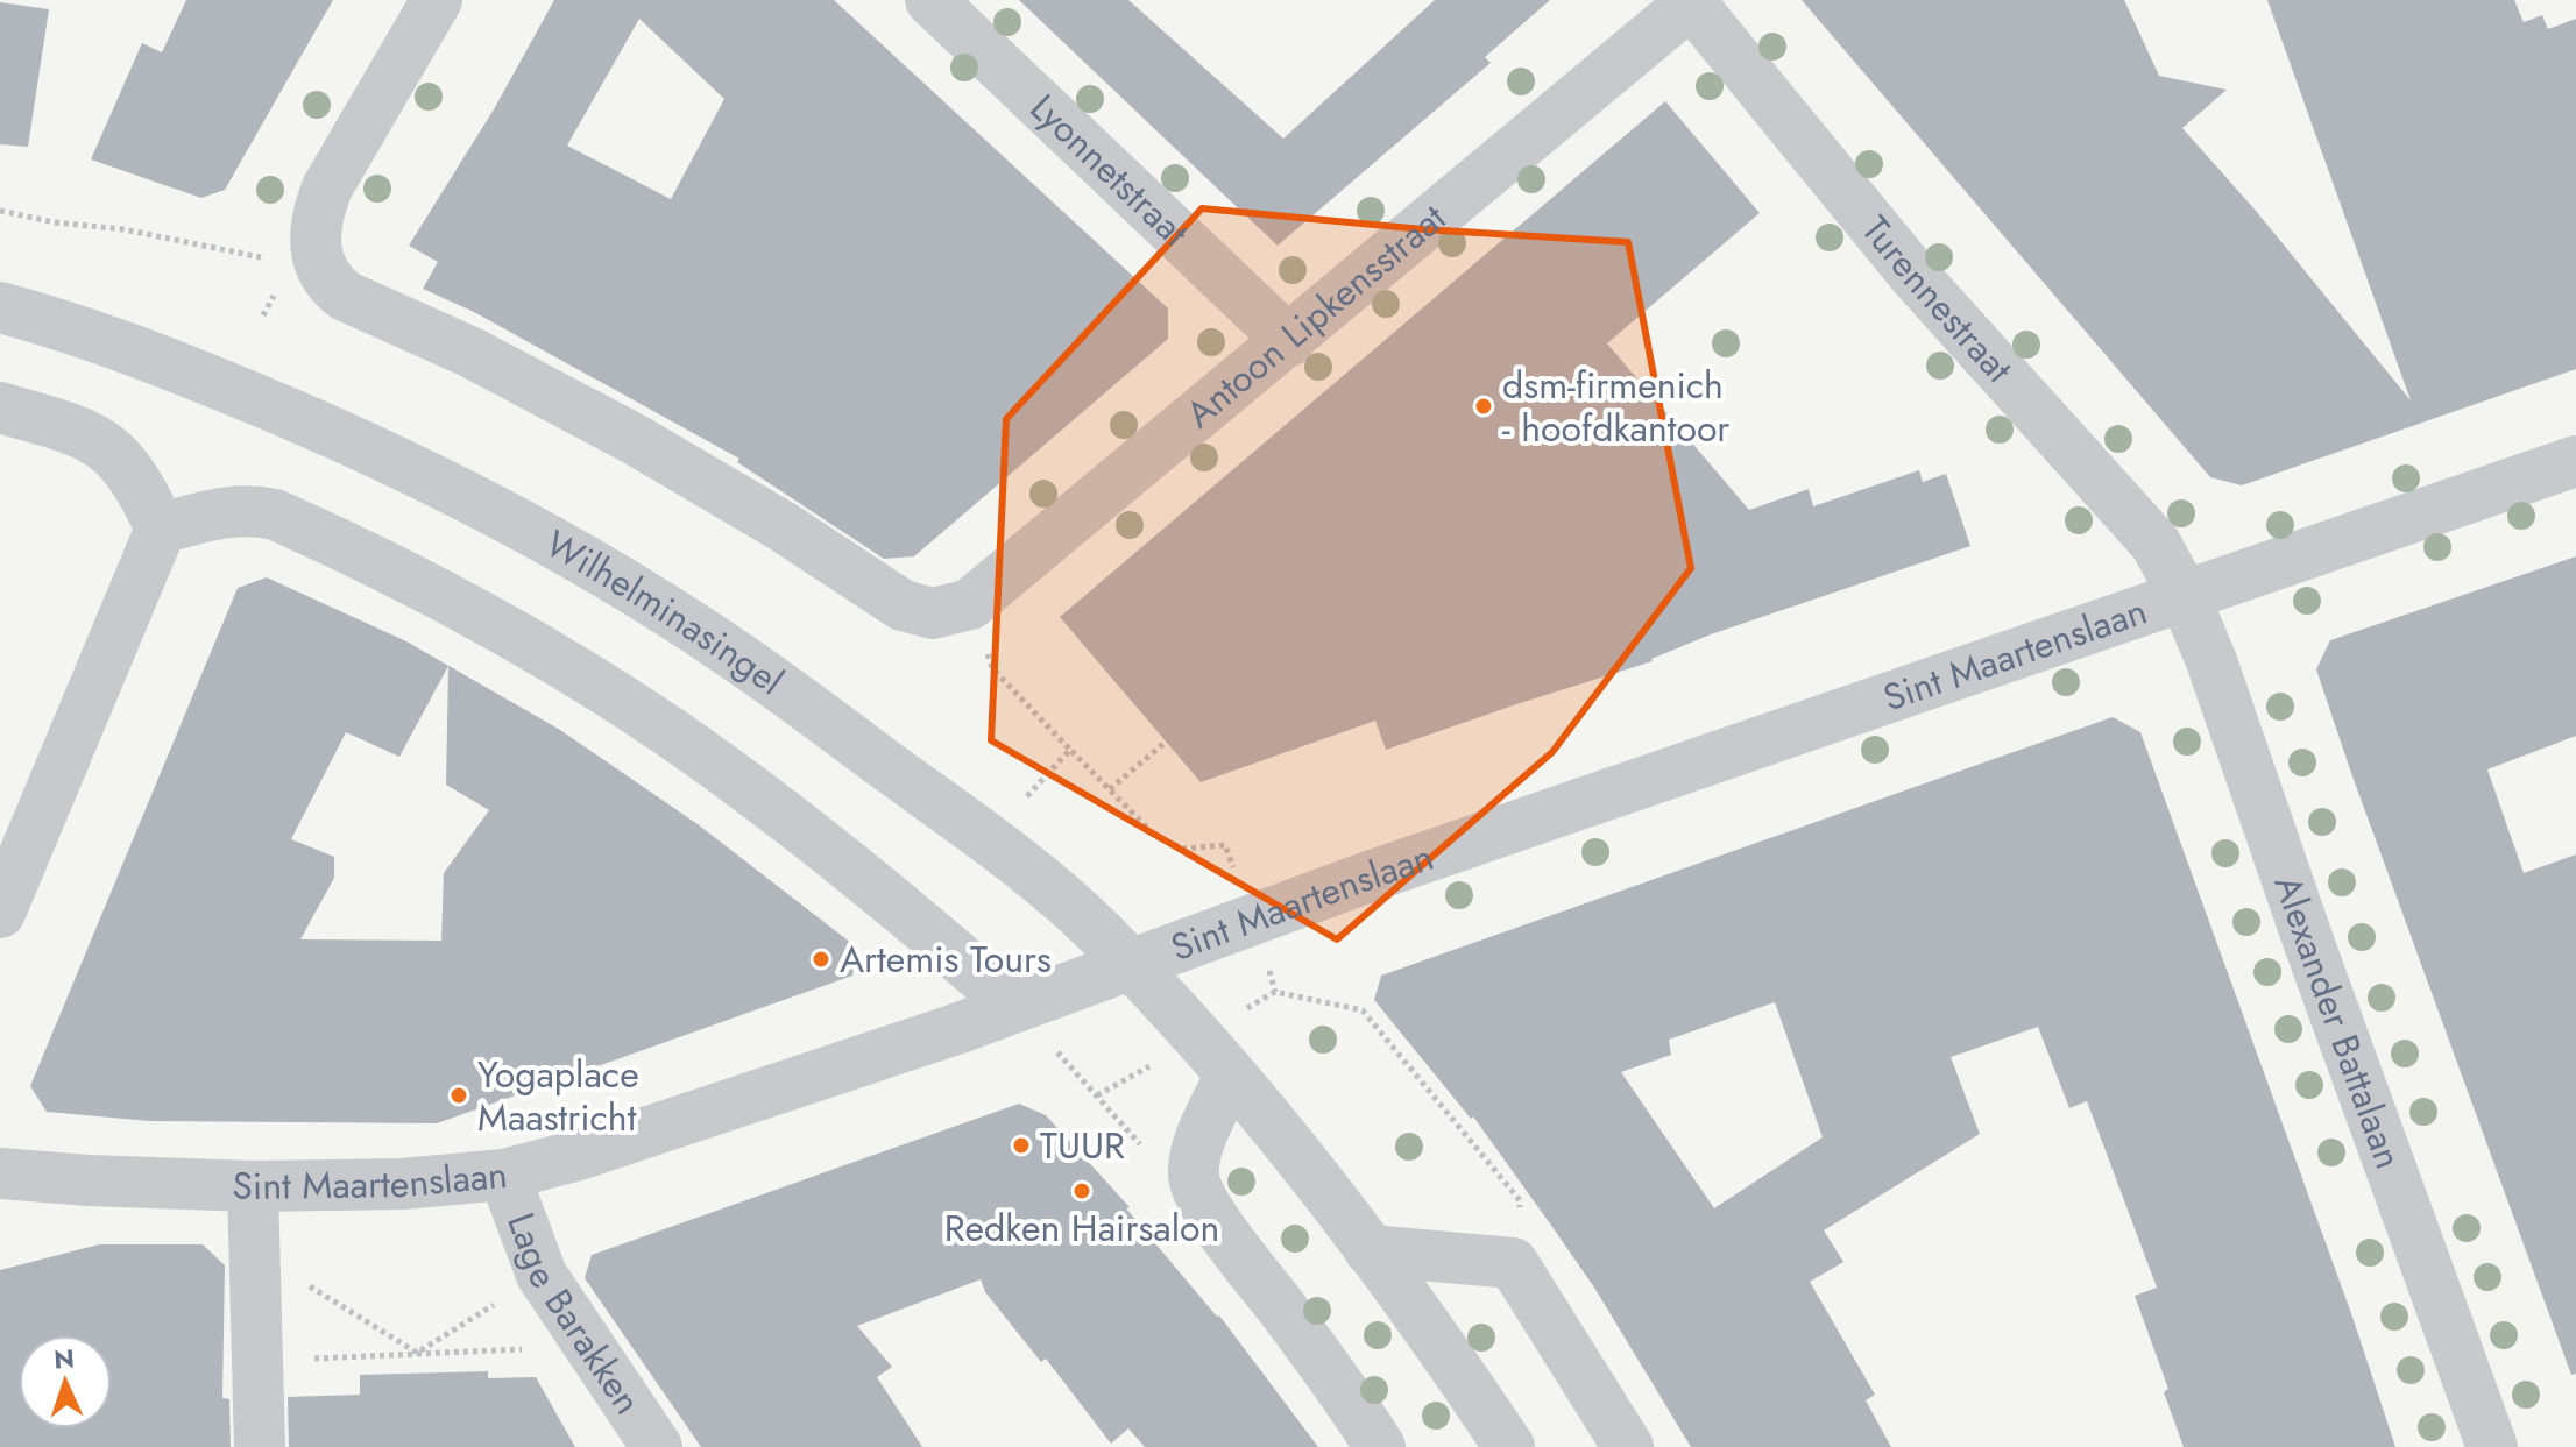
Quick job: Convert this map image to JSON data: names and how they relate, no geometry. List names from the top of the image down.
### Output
{
  "streets": {
    "street": [
      "Lyonnetstraat",
      "Turennestraat",
      "Antoon Lipkensstraat",
      "Wilhelminasingel",
      "Sint Maartenslaan",
      "Alexander Battalaan",
      "Lage Barakken"
    ]
  },
  "crossings": [
    ["Lyonnetstraat", "Antoon Lipkensstraat"],
    ["Turennestraat", "Antoon Lipkensstraat"],
    ["Turennestraat", "Sint Maartenslaan"],
    ["Turennestraat", "Alexander Battalaan"],
    ["Wilhelminasingel", "Sint Maartenslaan"],
    ["Sint Maartenslaan", "Alexander Battalaan"],
    ["Sint Maartenslaan", "Lage Barakken"]
  ],
  "places": [
    "dsm-firmenich - hoofdkantoor",
    "Artemis Tours",
    "Yogaplace Maastricht",
    "TUUR",
    "Redken Hairsalon"
  ],
  "north": "top"
}
